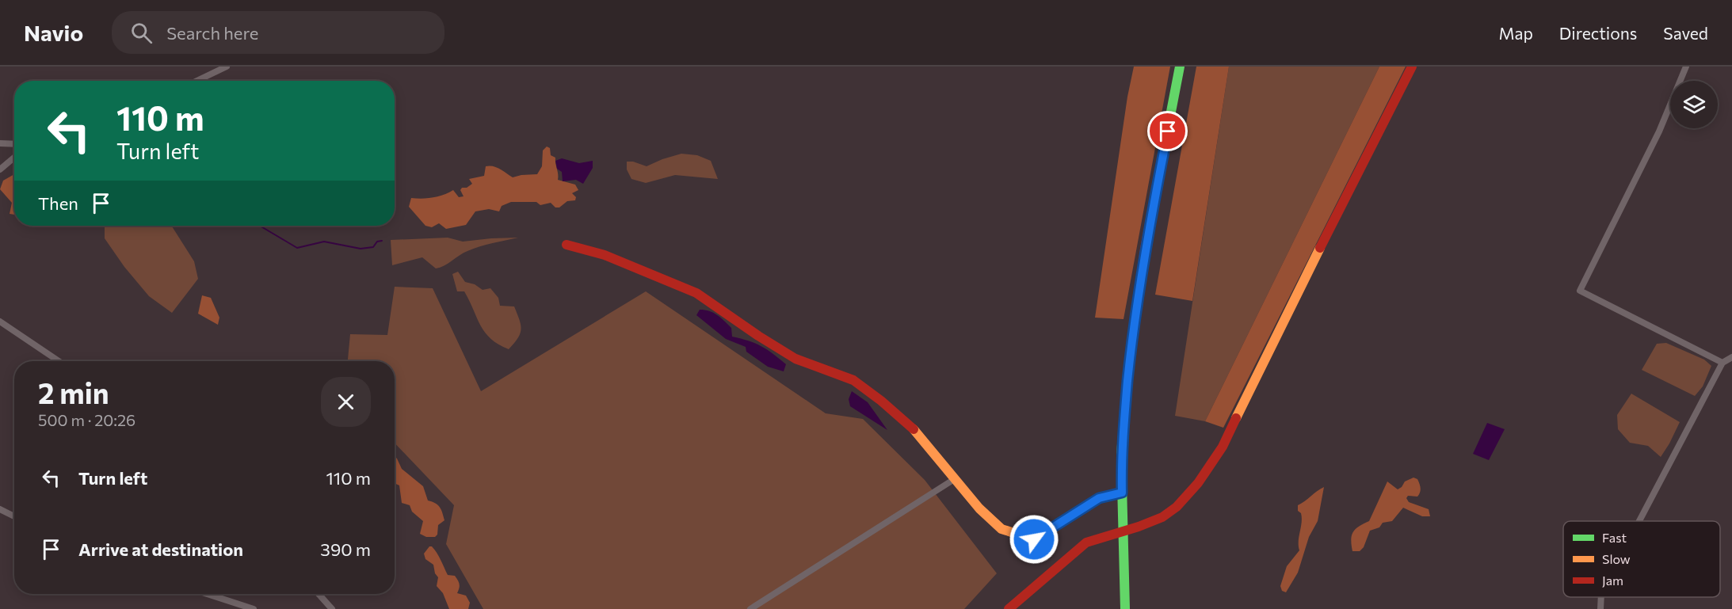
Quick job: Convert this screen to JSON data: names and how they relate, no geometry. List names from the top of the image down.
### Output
{
  "legend": ["Fast", "Slow", "Jam"],
  "page": {
    "header": "Navio",
    "search": "Search here",
    "nav": ["Map", "Directions", "Saved"],
    "turn": ["110 m", "Turn left"],
    "then": "Then",
    "heading": ["2 min", "500 m · 20:26"],
    "list": [
      {
        "name": "Turn left",
        "value": "110 m"
      },
      {
        "name": "Arrive at destination",
        "value": "390 m"
      }
    ]
  }
}
